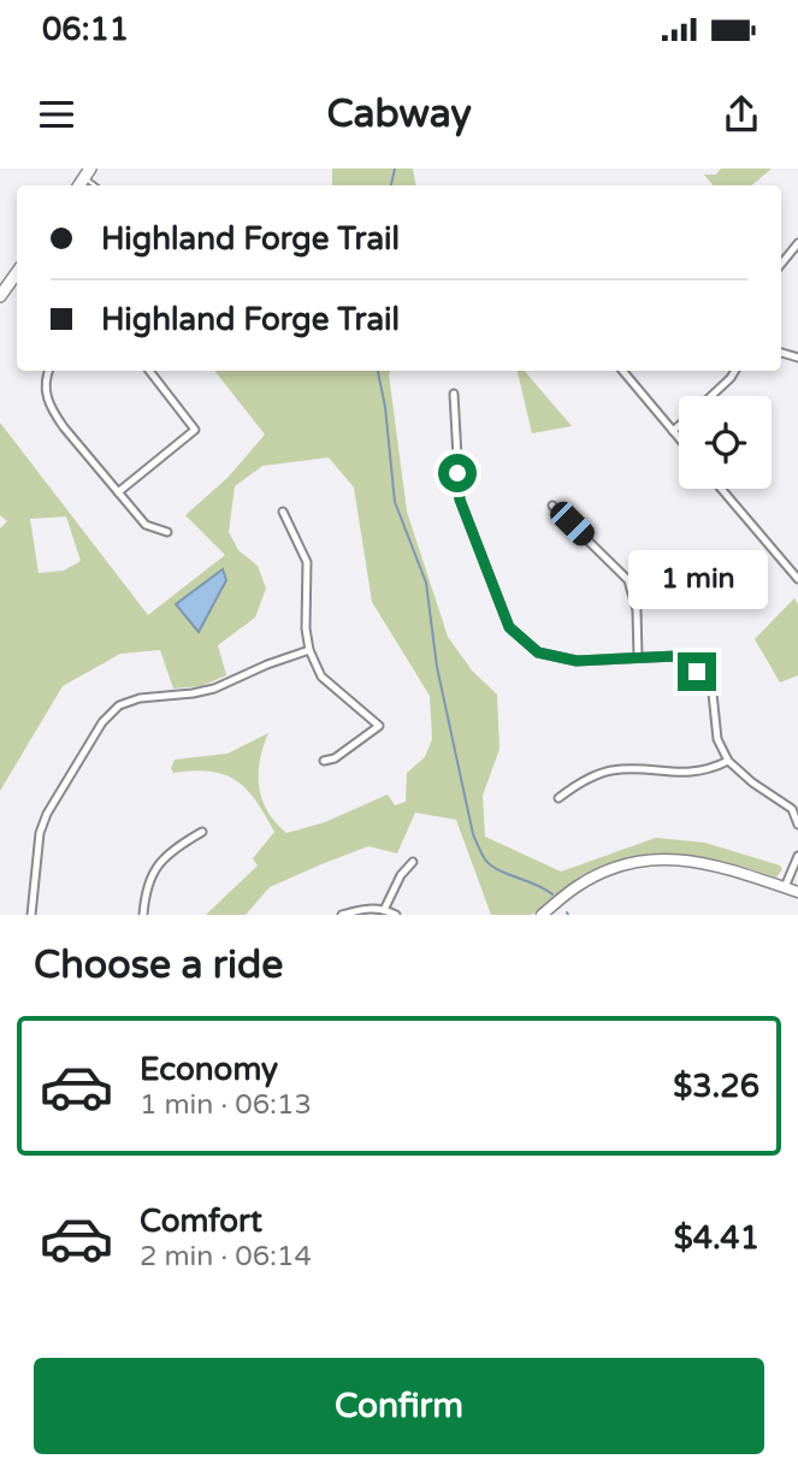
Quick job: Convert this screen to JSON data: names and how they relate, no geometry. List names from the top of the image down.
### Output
{
  "page": {
    "status": "06:11",
    "header": "Cabway",
    "banner": ["Highland Forge Trail", "Highland Forge Trail"],
    "bubble": "1 min",
    "heading": "Choose a ride",
    "list": [
      {
        "name": "Economy",
        "note": "1 min · 06:13",
        "value": "$3.26"
      },
      {
        "name": "Comfort",
        "note": "2 min · 06:14",
        "value": "$4.41"
      }
    ],
    "buttons": "Confirm"
  }
}
